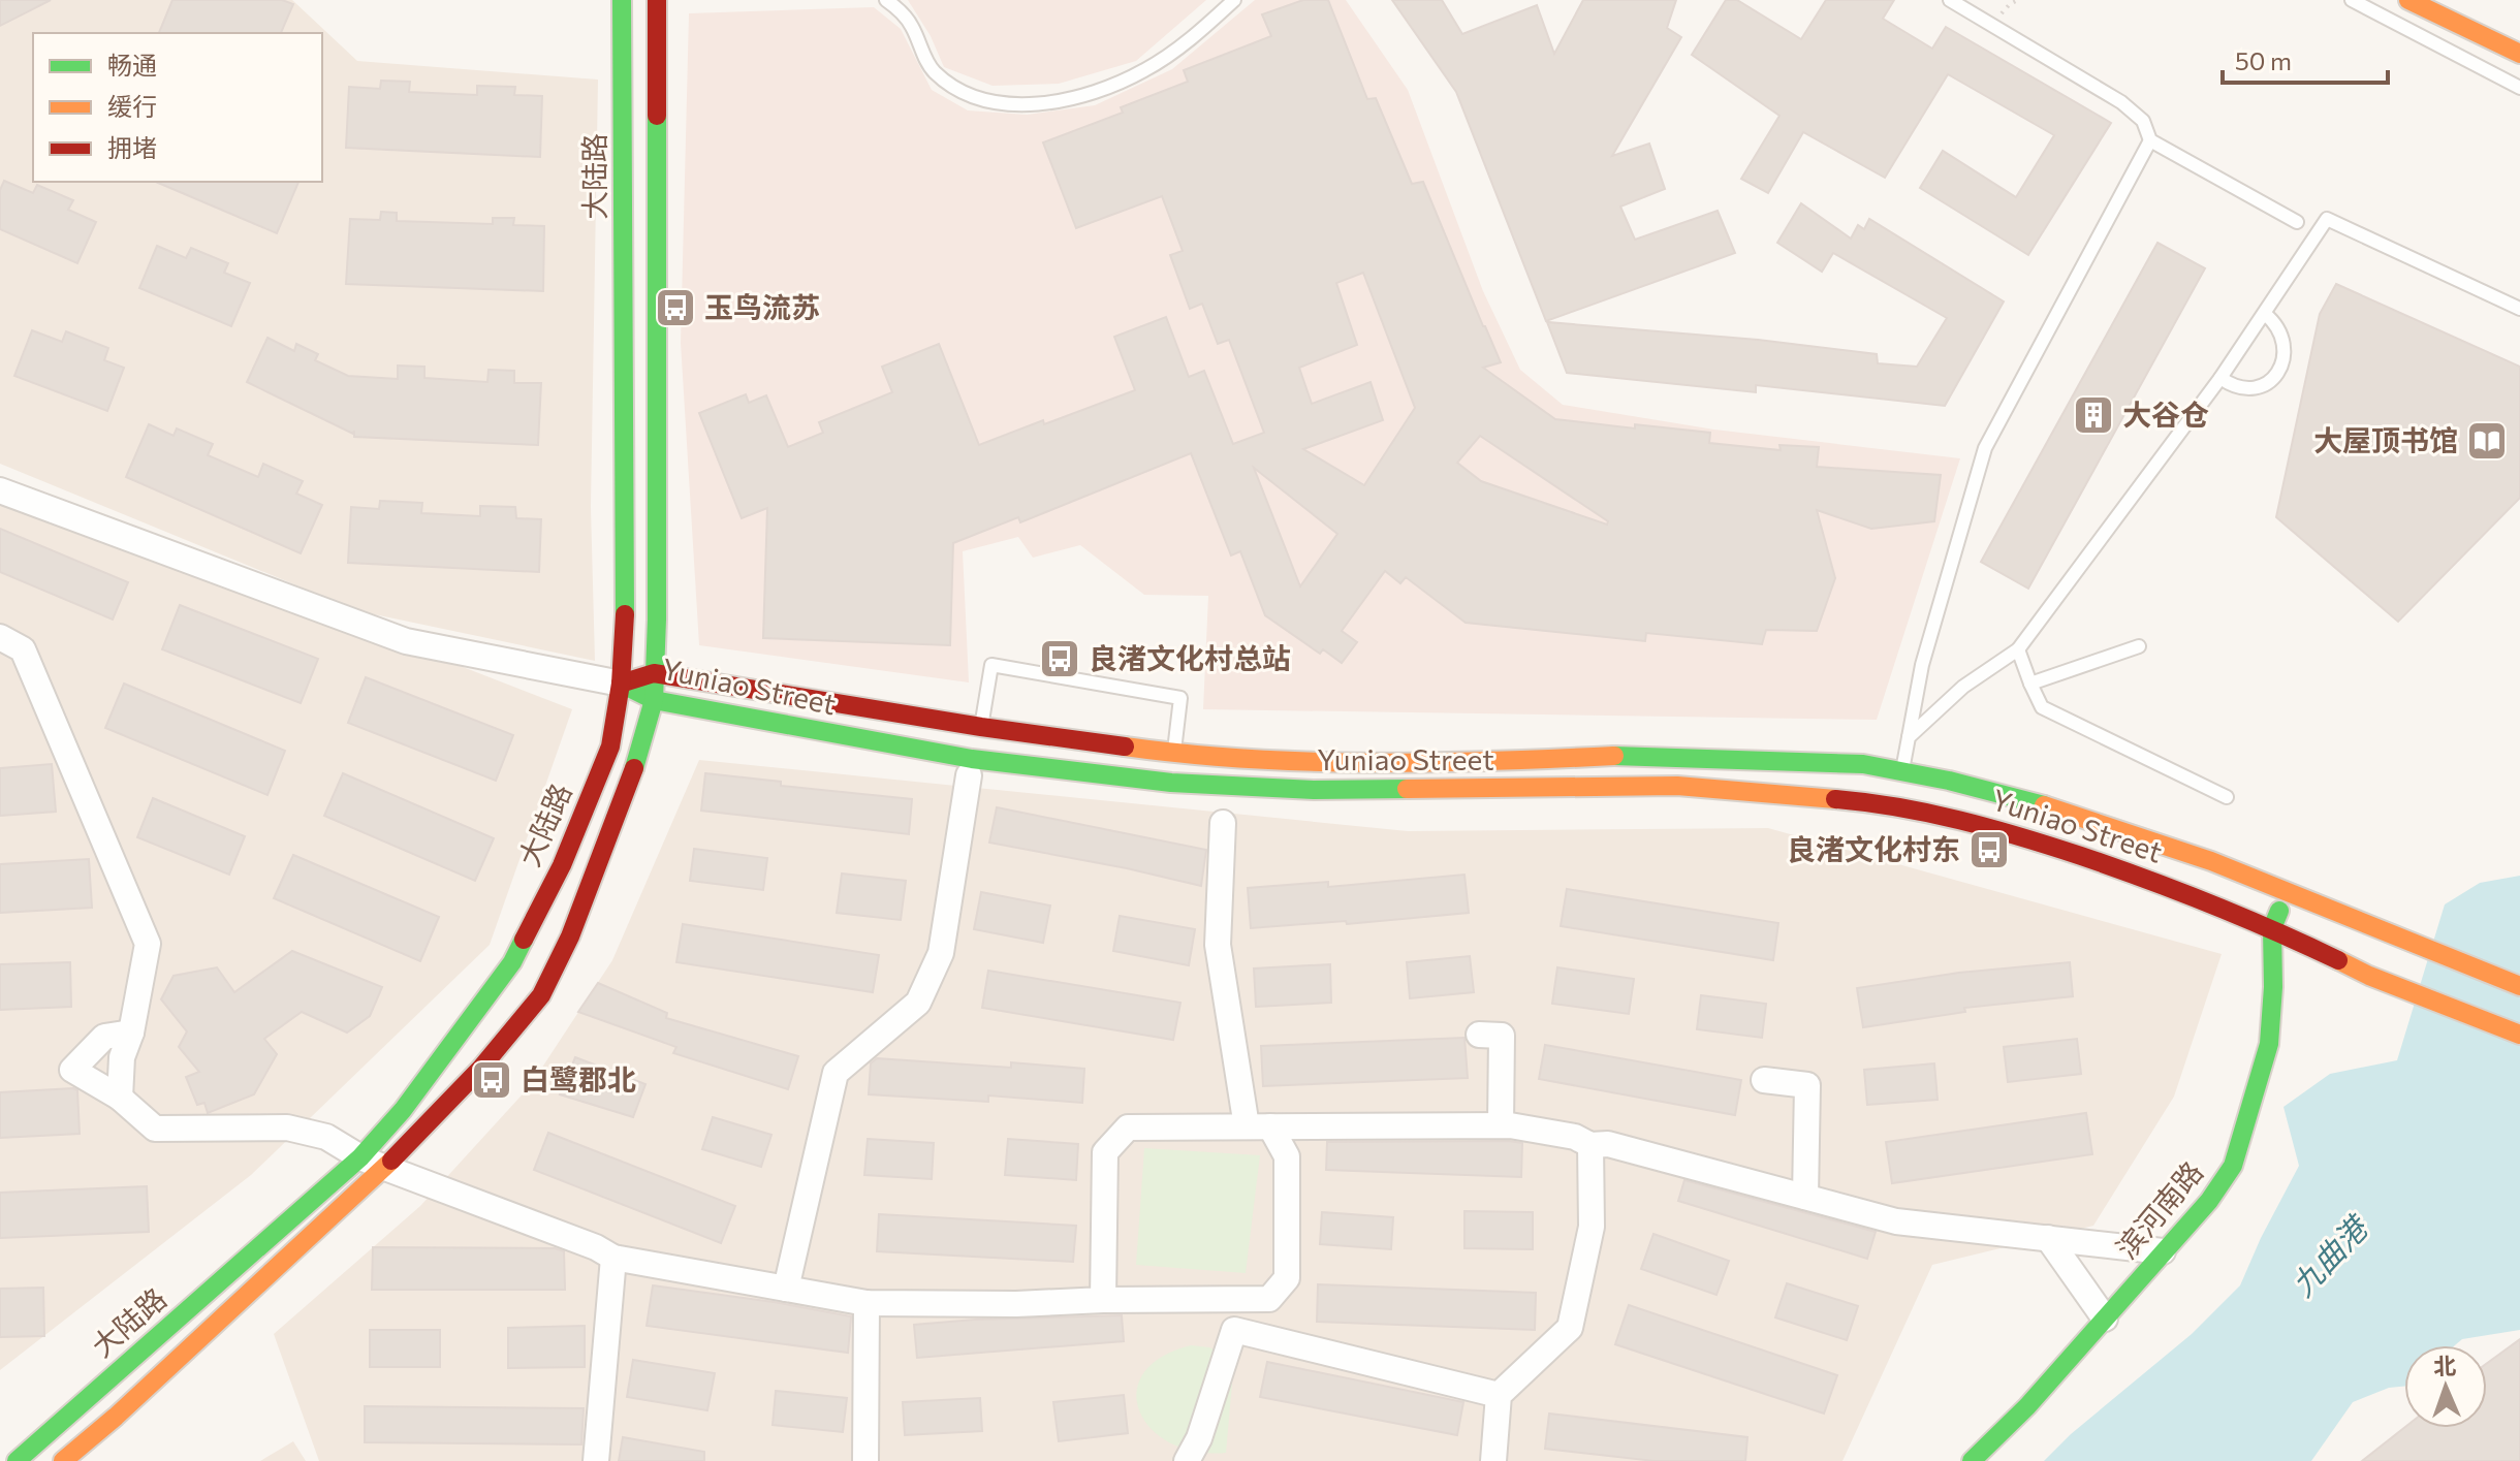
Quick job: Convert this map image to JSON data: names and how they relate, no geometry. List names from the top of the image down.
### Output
{
  "streets": {
    "main road": ["大陆路", "Yuniao Street", "滨河南路"]
  },
  "crossings": [
    ["大陆路", "Yuniao Street"],
    ["Yuniao Street", "滨河南路"]
  ],
  "water": ["九曲港"],
  "places": {
    "bus stop": [
      "玉鸟流苏",
      "良渚文化村总站",
      "良渚文化村东",
      "白鹭郡北"
    ],
    "building": ["大谷仓"],
    "library": ["大屋顶书馆"]
  },
  "legend": ["畅通", "缓行", "拥堵"],
  "scale_bar": "50 m",
  "north": "top"
}
